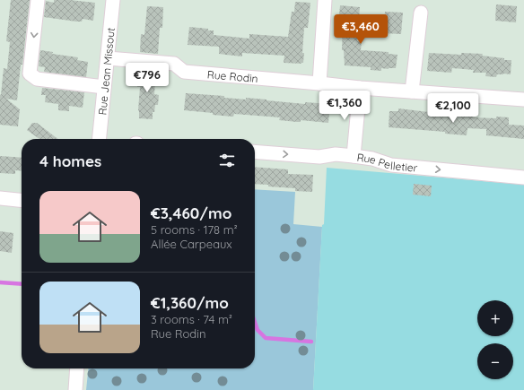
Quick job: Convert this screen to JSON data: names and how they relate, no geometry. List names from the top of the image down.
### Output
{
  "streets": {
    "street": ["Rue Jean Missout", "Rue Rodin", "Rue Pelletier"]
  },
  "crossings": [
    ["Rue Jean Missout", "Rue Rodin"]
  ],
  "one_way": ["Rue Pelletier"],
  "page": {
    "price": [
      "€3,460",
      "€796",
      "€1,360",
      "€2,100"
    ],
    "heading": "4 homes",
    "list": [
      {
        "name": "€3,460/mo",
        "note": "5 rooms · 178 m² · Allée Carpeaux"
      },
      {
        "name": "€1,360/mo",
        "note": "3 rooms · 74 m² · Rue Rodin"
      }
    ],
    "map_buttons": ["+", "−"]
  }
}
